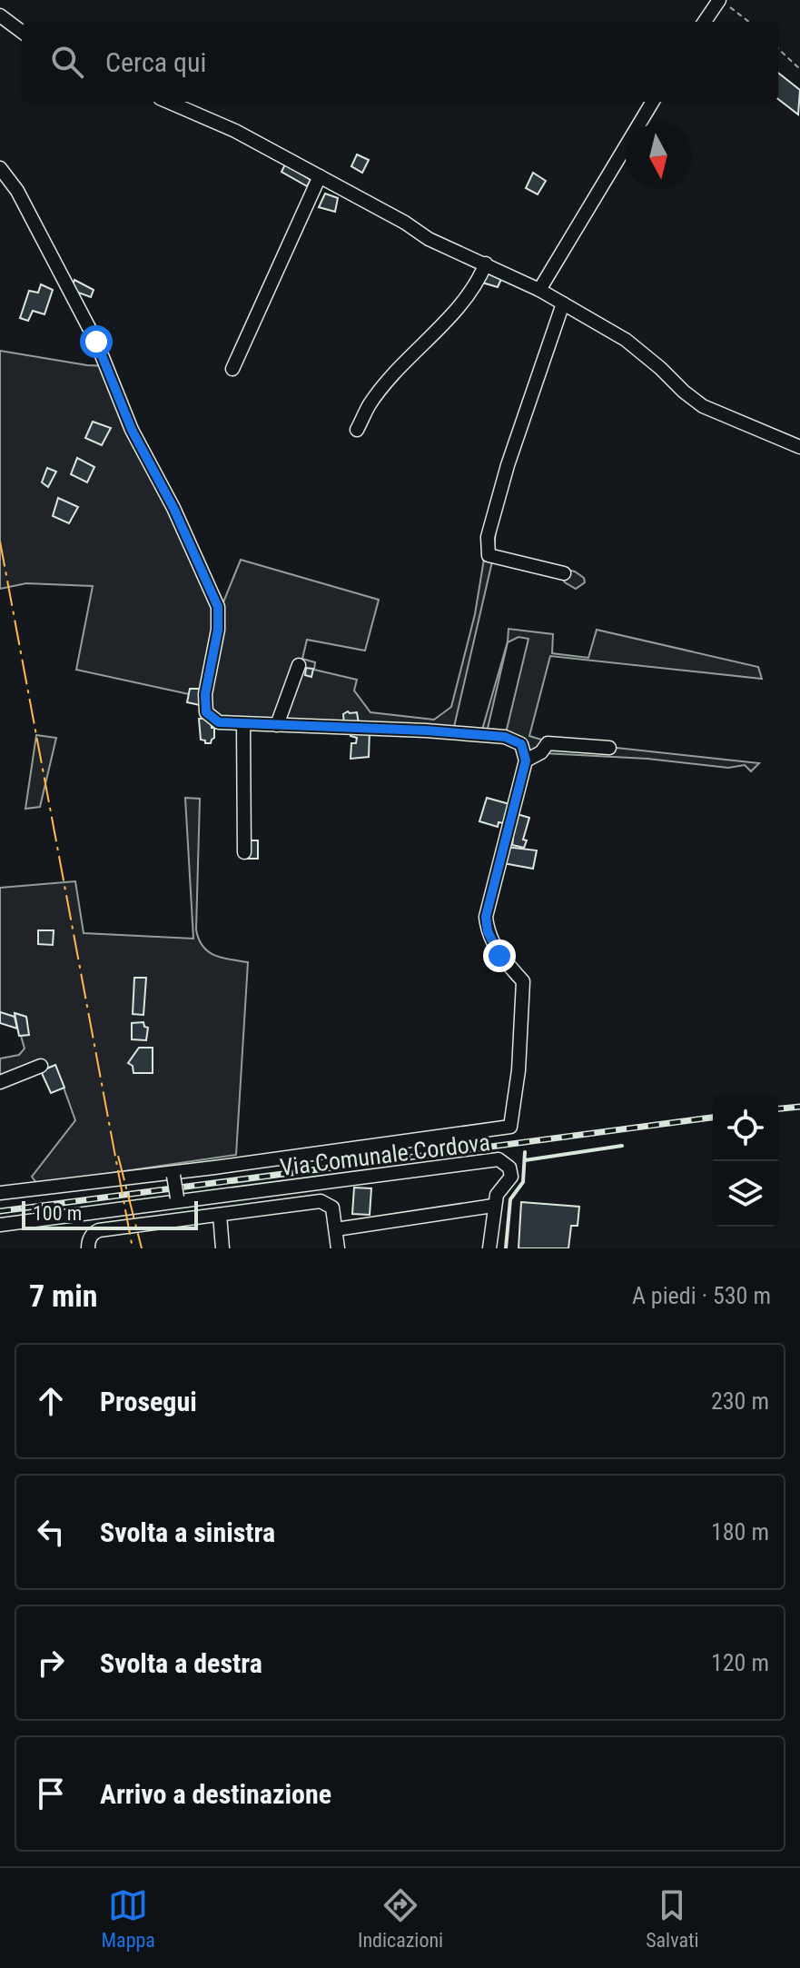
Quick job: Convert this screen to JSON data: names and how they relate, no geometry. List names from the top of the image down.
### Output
{
  "streets": {
    "street": ["Via Comunale Cordova"]
  },
  "scale_bar": "100 m",
  "north": "bottom",
  "page": {
    "search": "Cerca qui",
    "scale": "100 m",
    "heading": ["7 min", "A piedi · 530 m"],
    "list": [
      ["Prosegui", "230 m"],
      ["Svolta a sinistra", "180 m"],
      ["Svolta a destra", "120 m"],
      "Arrivo a destinazione"
    ],
    "nav": ["Mappa", "Indicazioni", "Salvati"]
  }
}
